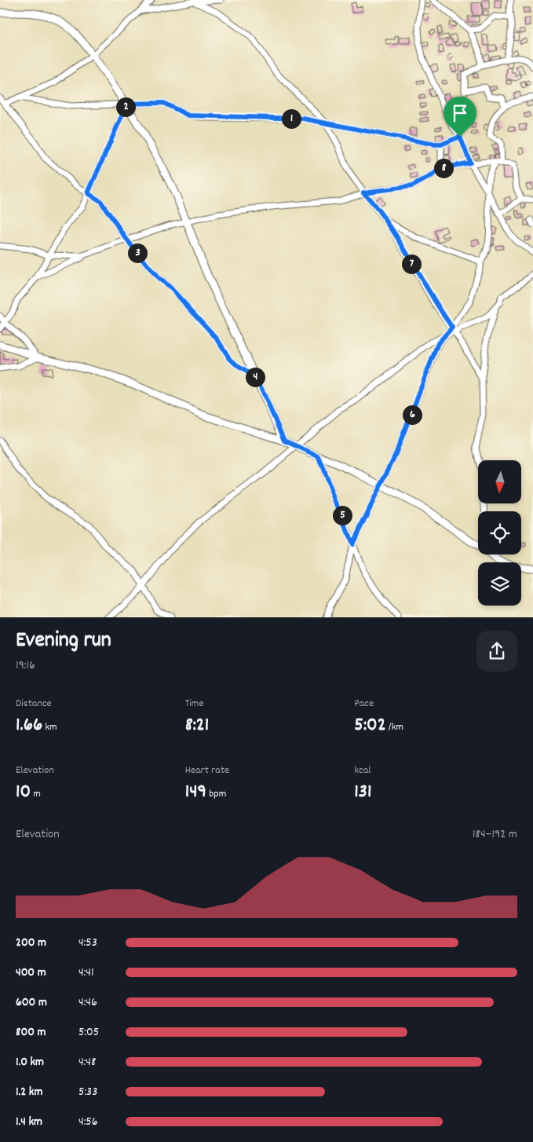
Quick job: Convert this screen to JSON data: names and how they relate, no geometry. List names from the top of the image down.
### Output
{
  "north": "bottom",
  "page": {
    "pins": [
      "2",
      "1",
      "8",
      "3",
      "7",
      "4",
      "6",
      "5"
    ],
    "heading": ["Evening run", "19:16"],
    "stats": [
      ["Distance", "1.66 km"],
      ["Time", "8:21"],
      ["Pace", "5:02 /km"],
      ["Elevation", "10 m"],
      ["Heart rate", "149 bpm"],
      ["kcal", "131"]
    ],
    "chart": ["Elevation", "184–192 m"],
    "list": [
      {
        "name": "200 m",
        "note": "4:53"
      },
      {
        "name": "400 m",
        "note": "4:41"
      },
      {
        "name": "600 m",
        "note": "4:46"
      },
      {
        "name": "800 m",
        "note": "5:05"
      },
      {
        "name": "1.0 km",
        "note": "4:48"
      },
      {
        "name": "1.2 km",
        "note": "5:33"
      },
      {
        "name": "1.4 km",
        "note": "4:56"
      }
    ]
  }
}
